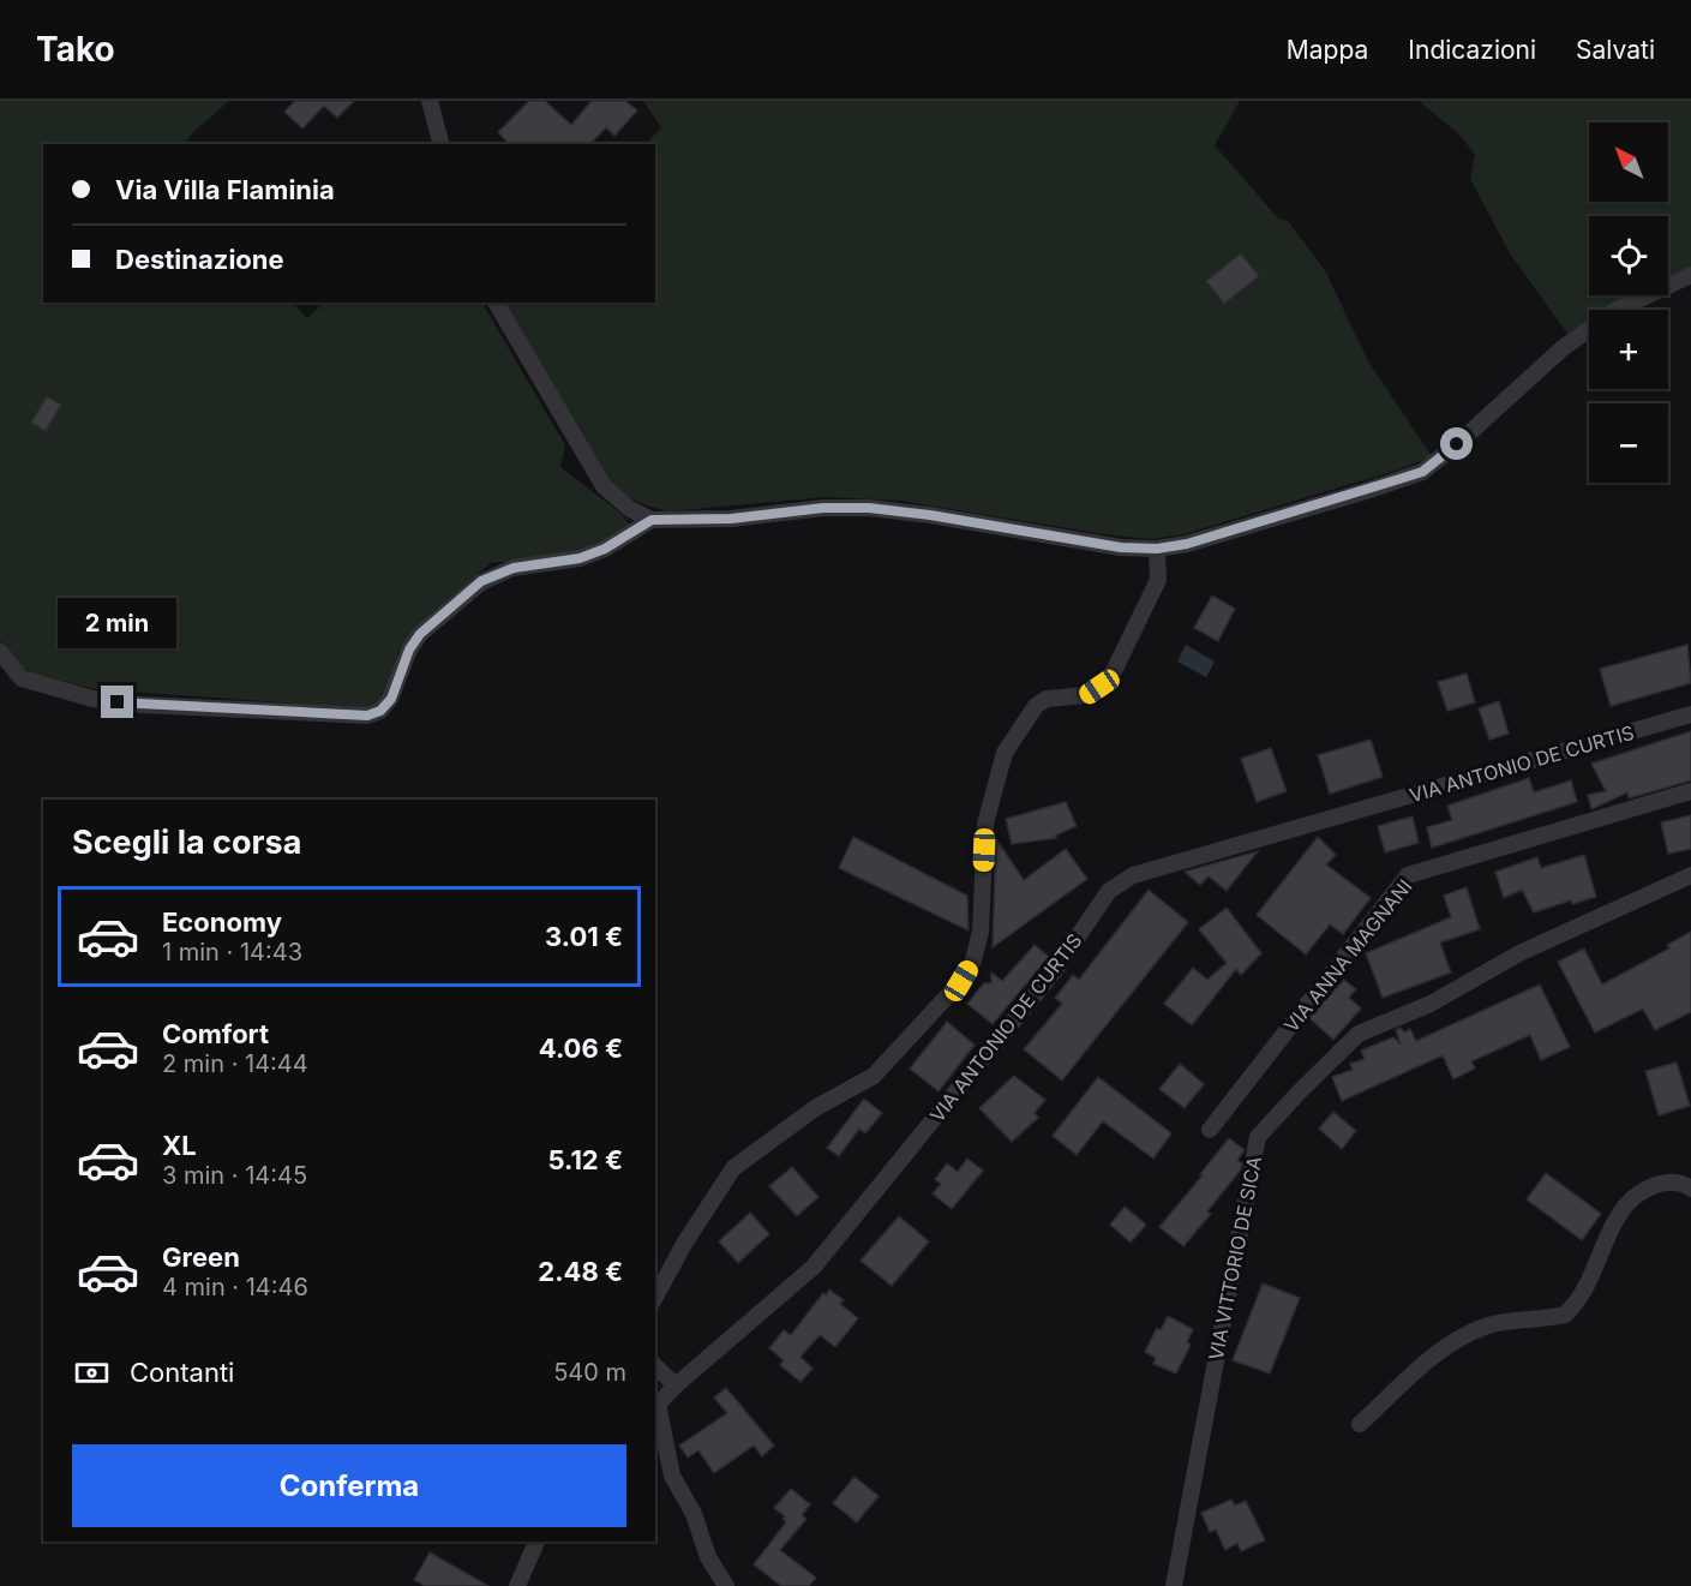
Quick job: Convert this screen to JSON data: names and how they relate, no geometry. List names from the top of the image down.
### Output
{
  "streets": {
    "street": ["VIA ANTONIO DE CURTIS", "VIA ANNA MAGNANI", "VIA VITTORIO DE SICA"]
  },
  "north": "top left",
  "page": {
    "header": "Tako",
    "nav": ["Mappa", "Indicazioni", "Salvati"],
    "map_buttons": ["+", "−"],
    "banner": ["Via Villa Flaminia", "Destinazione"],
    "bubble": "2 min",
    "heading": "Scegli la corsa",
    "list": [
      {
        "name": "Economy",
        "note": "1 min · 14:43",
        "value": "3.01 €"
      },
      {
        "name": "Comfort",
        "note": "2 min · 14:44",
        "value": "4.06 €"
      },
      {
        "name": "XL",
        "note": "3 min · 14:45",
        "value": "5.12 €"
      },
      {
        "name": "Green",
        "note": "4 min · 14:46",
        "value": "2.48 €"
      }
    ],
    "pay": ["Contanti", "540 m"],
    "buttons": "Conferma"
  }
}
